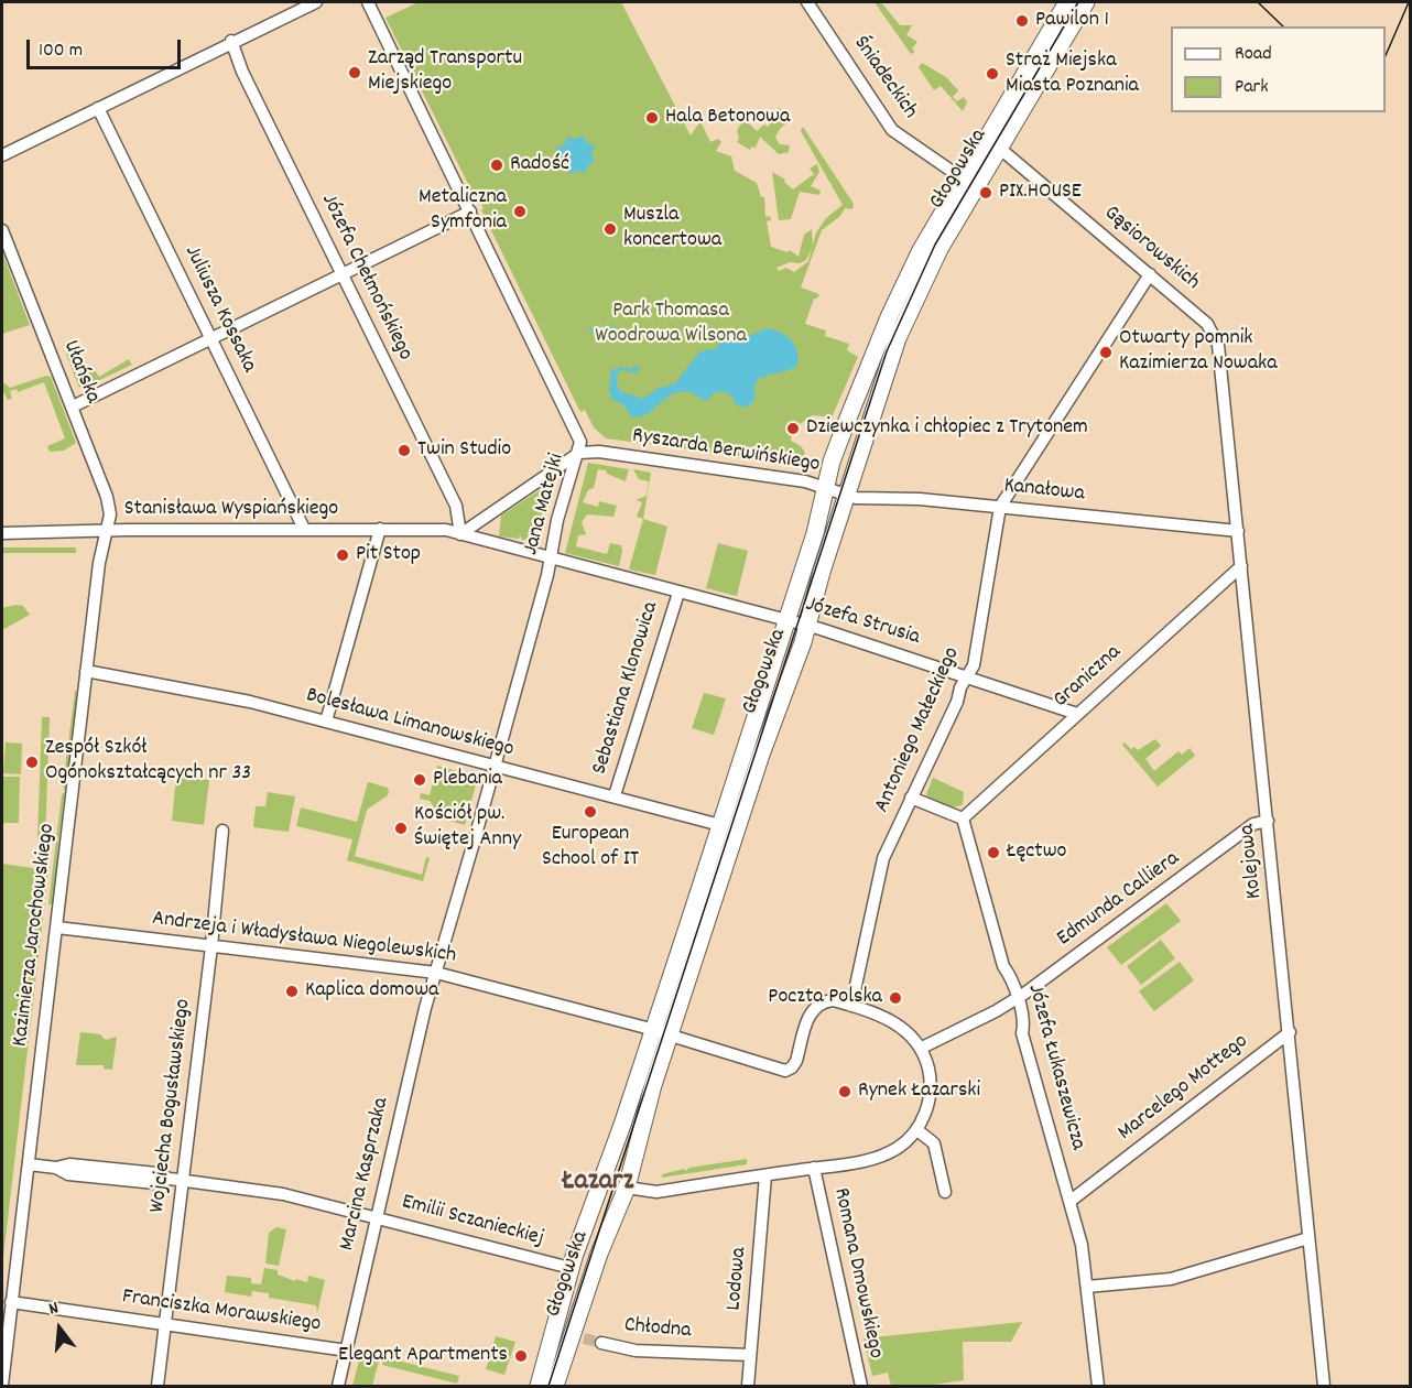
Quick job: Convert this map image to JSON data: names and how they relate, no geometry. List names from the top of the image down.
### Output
{
  "streets": {
    "street": [
      "Śniadeckich",
      "Głogowska",
      "Gąsiorowskich",
      "Józefa Chełmońskiego",
      "Juliusza Kossaka",
      "Ułańska",
      "Ryszarda Berwińskiego",
      "Kanałowa",
      "Jana Matejki",
      "Stanisława Wyspiańskiego",
      "Józefa Strusia",
      "Graniczna",
      "Sebastiana Klonowica",
      "Bolesława Limanowskiego",
      "Antoniego Małeckiego",
      "Kolejowa",
      "Edmunda Calliera",
      "Kazimierza Jarochowskiego",
      "Andrzeja i Władysława Niegolewskich",
      "Józefa Łukaszewicza",
      "Marcelego Mottego",
      "Wojciecha Bogusławskiego",
      "Marcina Kasprzaka",
      "Emilii Sczanieckiej",
      "Romana Dmowskiego",
      "Lodowa",
      "Franciszka Morawskiego",
      "Chłodna"
    ]
  },
  "crossings": [
    ["Śniadeckich", "Głogowska"],
    ["Głogowska", "Gąsiorowskich"],
    ["Głogowska", "Ryszarda Berwińskiego"],
    ["Głogowska", "Kanałowa"],
    ["Głogowska", "Stanisława Wyspiańskiego"],
    ["Głogowska", "Józefa Strusia"],
    ["Głogowska", "Bolesława Limanowskiego"],
    ["Głogowska", "Andrzeja i Władysława Niegolewskich"],
    ["Głogowska", "Emilii Sczanieckiej"],
    ["Gąsiorowskich", "Antoniego Małeckiego"],
    ["Gąsiorowskich", "Kolejowa"],
    ["Józefa Chełmońskiego", "Stanisława Wyspiańskiego"],
    ["Juliusza Kossaka", "Stanisława Wyspiańskiego"],
    ["Ułańska", "Stanisława Wyspiańskiego"],
    ["Ułańska", "Kazimierza Jarochowskiego"],
    ["Ryszarda Berwińskiego", "Kanałowa"],
    ["Ryszarda Berwińskiego", "Jana Matejki"],
    ["Kanałowa", "Antoniego Małeckiego"],
    ["Kanałowa", "Kolejowa"],
    ["Jana Matejki", "Stanisława Wyspiańskiego"],
    ["Jana Matejki", "Bolesława Limanowskiego"],
    ["Jana Matejki", "Andrzeja i Władysława Niegolewskich"],
    ["Jana Matejki", "Marcina Kasprzaka"],
    ["Stanisława Wyspiańskiego", "Józefa Strusia"],
    ["Stanisława Wyspiańskiego", "Sebastiana Klonowica"],
    ["Stanisława Wyspiańskiego", "Kazimierza Jarochowskiego"],
    ["Józefa Strusia", "Graniczna"],
    ["Józefa Strusia", "Antoniego Małeckiego"],
    ["Graniczna", "Kolejowa"],
    ["Graniczna", "Józefa Łukaszewicza"],
    ["Sebastiana Klonowica", "Bolesława Limanowskiego"],
    ["Bolesława Limanowskiego", "Kazimierza Jarochowskiego"],
    ["Antoniego Małeckiego", "Andrzeja i Władysława Niegolewskich"],
    ["Kolejowa", "Edmunda Calliera"],
    ["Kolejowa", "Marcelego Mottego"],
    ["Edmunda Calliera", "Józefa Łukaszewicza"],
    ["Kazimierza Jarochowskiego", "Andrzeja i Władysława Niegolewskich"],
    ["Kazimierza Jarochowskiego", "Emilii Sczanieckiej"],
    ["Kazimierza Jarochowskiego", "Franciszka Morawskiego"],
    ["Andrzeja i Władysława Niegolewskich", "Wojciecha Bogusławskiego"],
    ["Andrzeja i Władysława Niegolewskich", "Marcina Kasprzaka"],
    ["Józefa Łukaszewicza", "Marcelego Mottego"],
    ["Wojciecha Bogusławskiego", "Emilii Sczanieckiej"],
    ["Wojciecha Bogusławskiego", "Franciszka Morawskiego"],
    ["Marcina Kasprzaka", "Emilii Sczanieckiej"],
    ["Marcina Kasprzaka", "Franciszka Morawskiego"],
    ["Lodowa", "Chłodna"]
  ],
  "districts": ["Łazarz"],
  "parks": ["Park Thomasa Woodrowa Wilsona"],
  "places": [
    "Pawilon 1",
    "Zarząd Transportu Miejskiego",
    "Straż Miejska Miasta Poznania",
    "Hala Betonowa",
    "Radość",
    "PIX.HOUSE",
    "Metaliczna Symfonia",
    "Muszla koncertowa",
    "Otwarty pomnik Kazimierza Nowaka",
    "Dziewczynka i chłopiec z Trytonem",
    "Twin Studio",
    "Pit Stop",
    "Zespół Szkół Ogónokształcących nr 33",
    "Plebania",
    "European School of IT",
    "Kościół pw. Świętej Anny",
    "Łęctwo",
    "Kaplica domowa",
    "Poczta Polska",
    "Rynek Łazarski",
    "Elegant Apartments"
  ],
  "legend": ["Road", "Park"],
  "scale_bar": "100 m",
  "north": "top"
}
